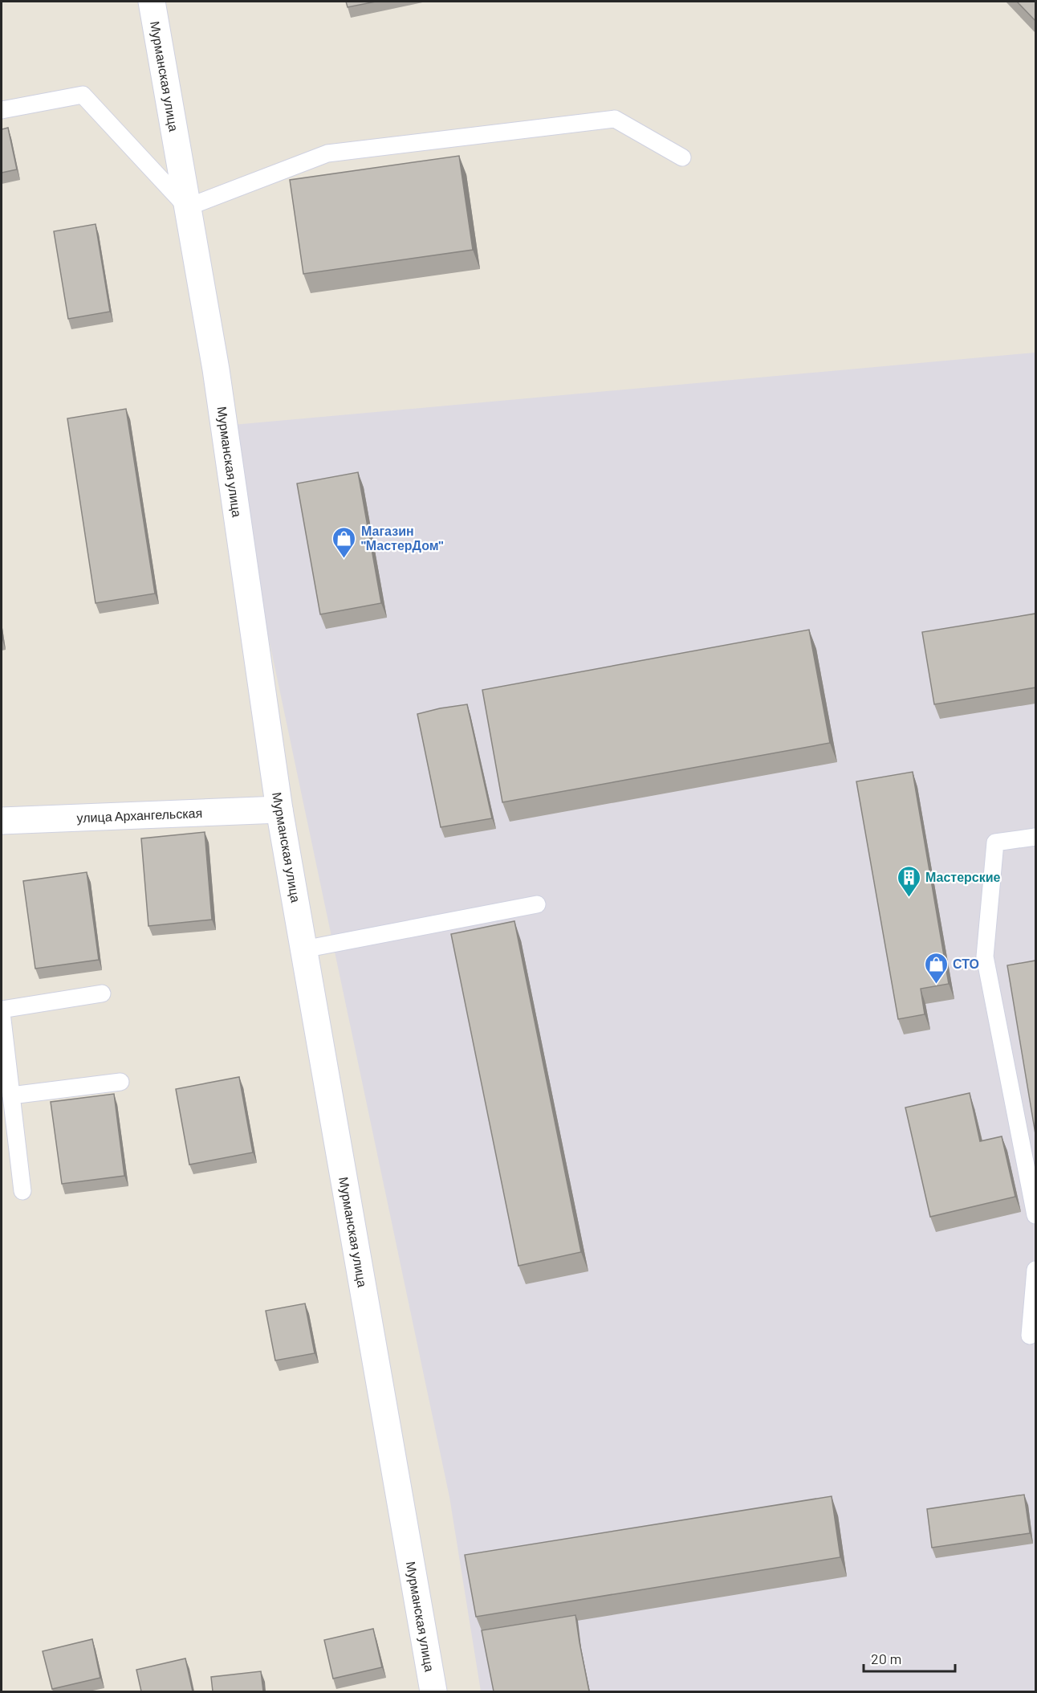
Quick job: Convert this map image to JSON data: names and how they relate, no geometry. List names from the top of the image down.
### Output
{
  "streets": {
    "street": ["Мурманская улица", "улица Архангельская"]
  },
  "crossings": [
    ["Мурманская улица", "улица Архангельская"]
  ],
  "places": {
    "shop": ["Магазин \"МастерДом\"", "СТО"],
    "building": ["Мастерские"]
  },
  "scale_bar": "20 m"
}
